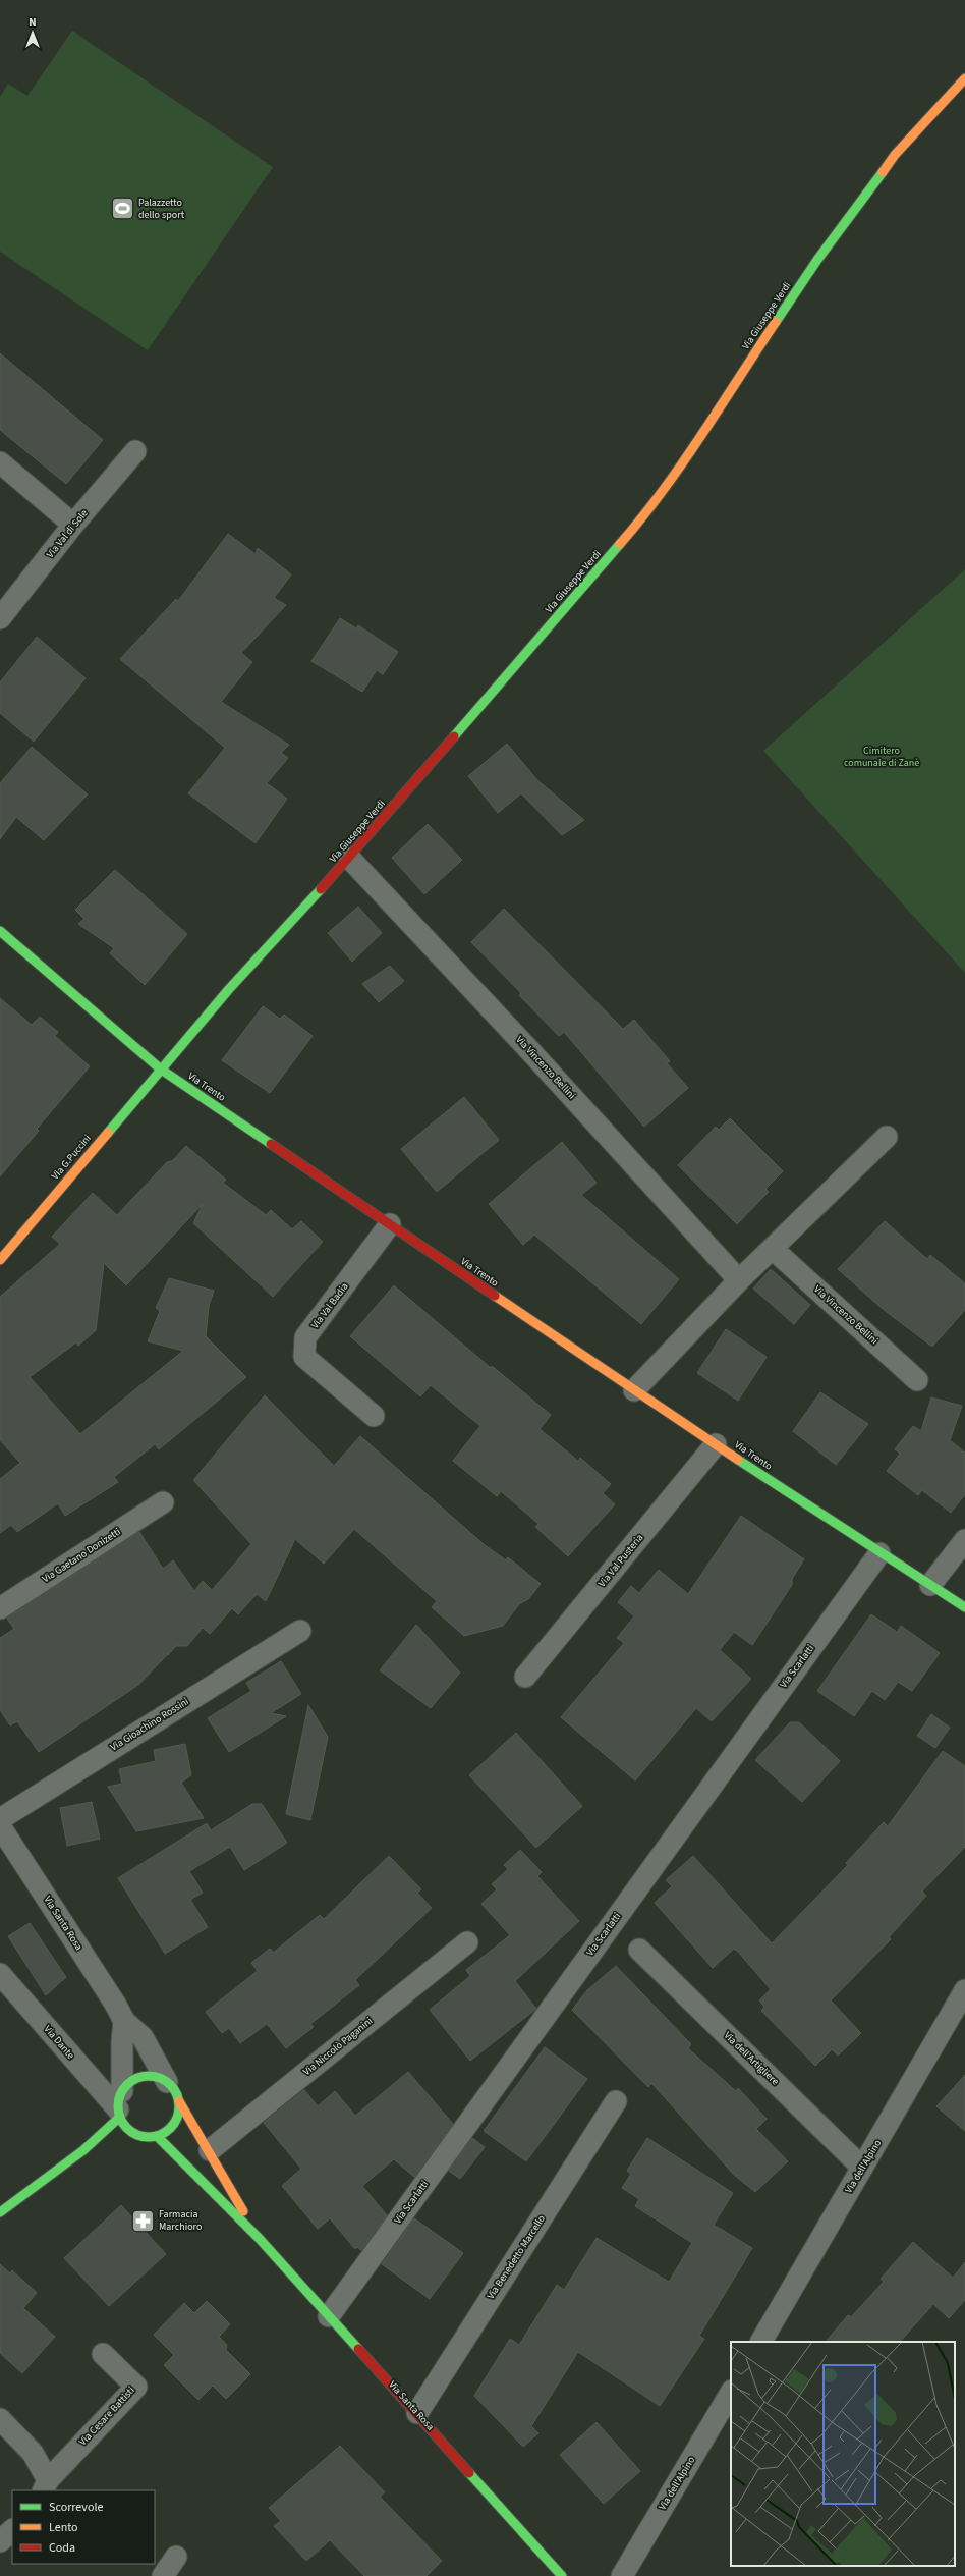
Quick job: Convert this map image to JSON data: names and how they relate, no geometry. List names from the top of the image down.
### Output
{
  "streets": {
    "street": [
      "Via Giuseppe Verdi",
      "Via Val di Sole",
      "Via Vincenzo Bellini",
      "Via Trento",
      "Via G.Puccini",
      "Via Val Badia",
      "Via Gaetano Donizetti",
      "Via Val Pusteria",
      "Via Scarlatti",
      "Via Gioachino Rossini",
      "Via Santa Rosa",
      "Via Dante",
      "Via Niccolò Paganini",
      "Via dell'Artigliere",
      "Via dell'Alpino",
      "Via Benedetto Marcello",
      "Via Cesare Battisti"
    ]
  },
  "crossings": [
    ["Via Giuseppe Verdi", "Via Vincenzo Bellini"],
    ["Via Giuseppe Verdi", "Via Trento"],
    ["Via Giuseppe Verdi", "Via G.Puccini"],
    ["Via Trento", "Via G.Puccini"],
    ["Via Trento", "Via Val Badia"],
    ["Via Trento", "Via Val Pusteria"],
    ["Via Trento", "Via Scarlatti"],
    ["Via Scarlatti", "Via Santa Rosa"],
    ["Via Santa Rosa", "Via Dante"],
    ["Via Santa Rosa", "Via Niccolò Paganini"],
    ["Via Santa Rosa", "Via Benedetto Marcello"],
    ["Via dell'Artigliere", "Via dell'Alpino"]
  ],
  "parks": ["Cimitero comunale di Zanè"],
  "places": {
    "sports": ["Palazzetto dello sport"],
    "pharmacy": ["Farmacia Marchioro"]
  },
  "legend": ["Scorrevole", "Lento", "Coda"],
  "north": "top"
}
